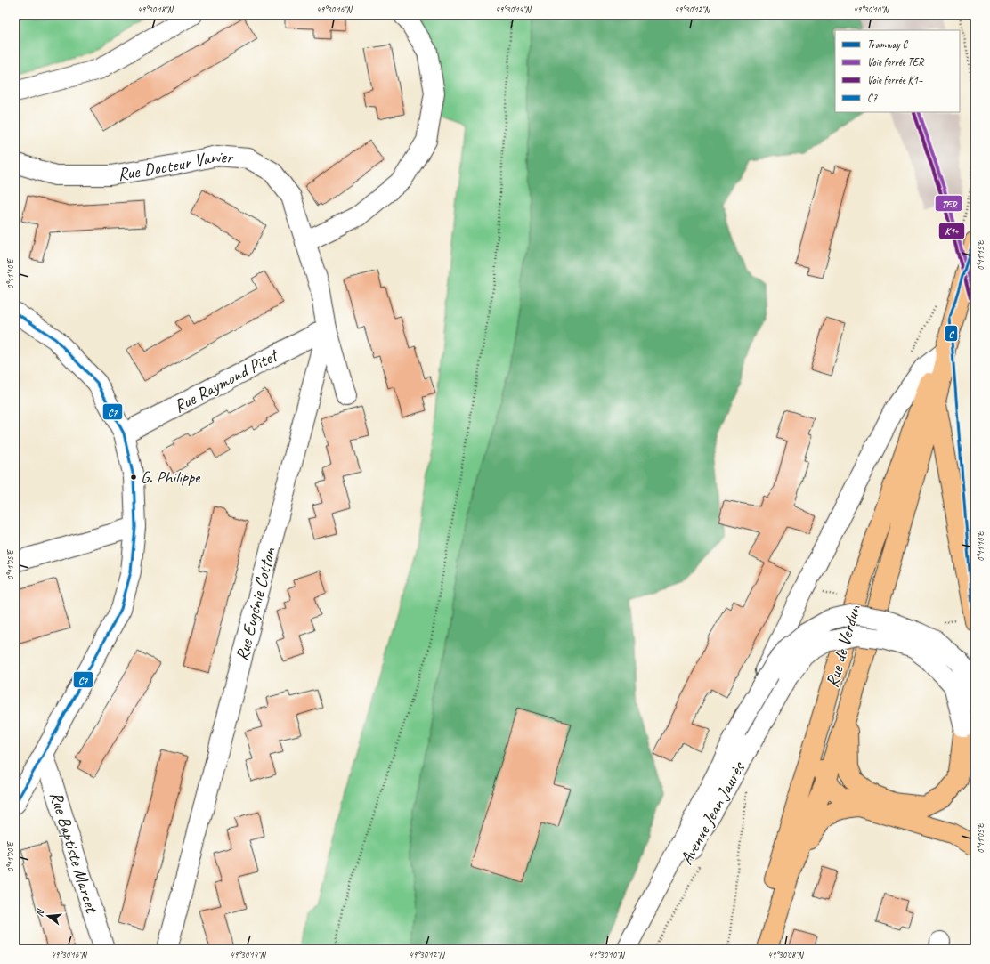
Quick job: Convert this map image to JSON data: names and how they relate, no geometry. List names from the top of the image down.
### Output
{
  "streets": {
    "main road": ["Rue de Verdun"],
    "street": [
      "Rue Docteur Vanier",
      "Rue Raymond Pitet",
      "Rue Eugénie Cotton",
      "Avenue Jean Jaurès",
      "Rue Baptiste Marcet"
    ]
  },
  "crossings": [
    ["Rue Docteur Vanier", "Rue Raymond Pitet"],
    ["Rue Docteur Vanier", "Rue Eugénie Cotton"],
    ["Rue Raymond Pitet", "Rue Eugénie Cotton"]
  ],
  "places": ["G. Philippe"],
  "lines": [
    "rail line TER",
    "rail line K1+",
    "tram line C",
    "transit line C7"
  ],
  "legend": [
    "Tramway C",
    "Voie ferrée TER",
    "Voie ferrée K1+",
    "C7"
  ],
  "north": "left",
  "coordinates": [
    "49°30'18\"N",
    "49°30'16\"N",
    "49°30'14\"N",
    "49°30'12\"N",
    "49°30'10\"N",
    "0°11'15\"E",
    "0°11'10\"E",
    "0°11'05\"E",
    "0°11'00\"E",
    "49°30'08\"N"
  ]
}
